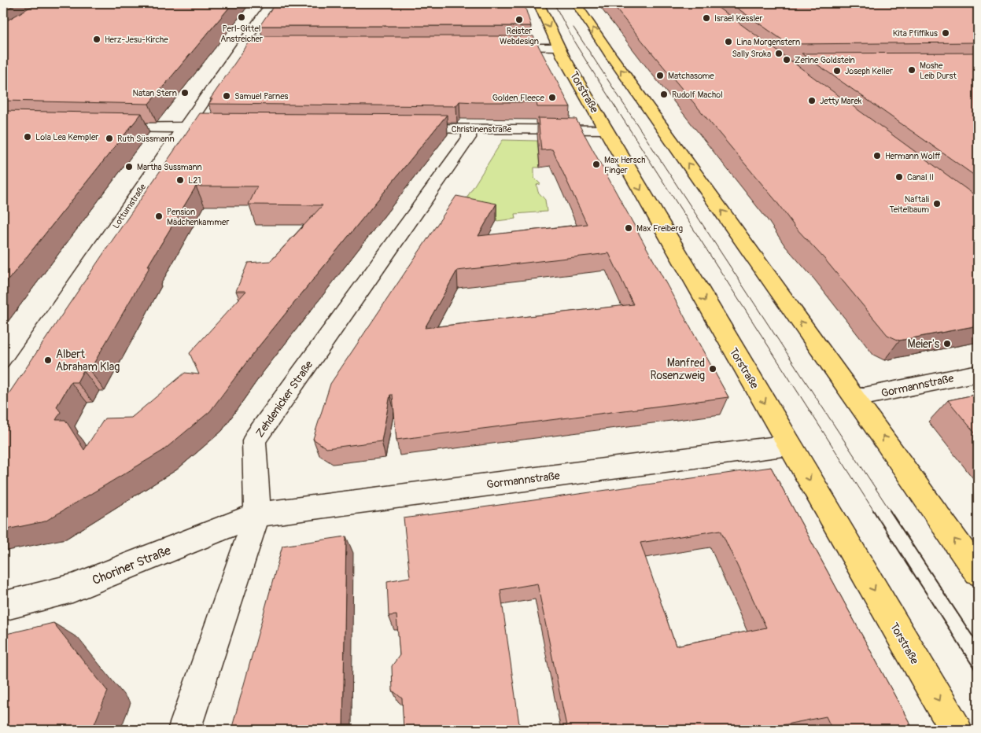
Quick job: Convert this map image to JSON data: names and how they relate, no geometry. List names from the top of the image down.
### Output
{
  "streets": {
    "main road": ["Torstraße"],
    "street": [
      "Christinenstraße",
      "Lottumstraße",
      "Gormannstraße",
      "Zehdenicker Straße",
      "Choriner Straße"
    ]
  },
  "crossings": [
    ["Torstraße", "Christinenstraße"],
    ["Torstraße", "Gormannstraße"],
    ["Christinenstraße", "Zehdenicker Straße"],
    ["Gormannstraße", "Zehdenicker Straße"],
    ["Gormannstraße", "Choriner Straße"],
    ["Zehdenicker Straße", "Choriner Straße"]
  ],
  "places": [
    "Perl-Gittel Anstreicher",
    "Israel Kessler",
    "Reister Webdesign",
    "Kita Pfiffikus",
    "Herz-Jesu-Kirche",
    "Lina Morgenstern",
    "Sally Sroka",
    "Zerine Goldstein",
    "Moshe Leib Durst",
    "Joseph Keller",
    "Matchasome",
    "Natan Stern",
    "Rudolf Machol",
    "Samuel Parnes",
    "Golden Fleece",
    "Jetty Marek",
    "Lola Lea Kempler",
    "Ruth Süssmann",
    "Hermann Wolff",
    "Max Hersch Finger",
    "Martha Sussmann",
    "Canal II",
    "L21",
    "Naftali Teitelbaum",
    "Pension Mädchenkammer",
    "Max Freiberg",
    "Meier's",
    "Albert Abraham Klag",
    "Manfred Rosenzweig"
  ]
}
